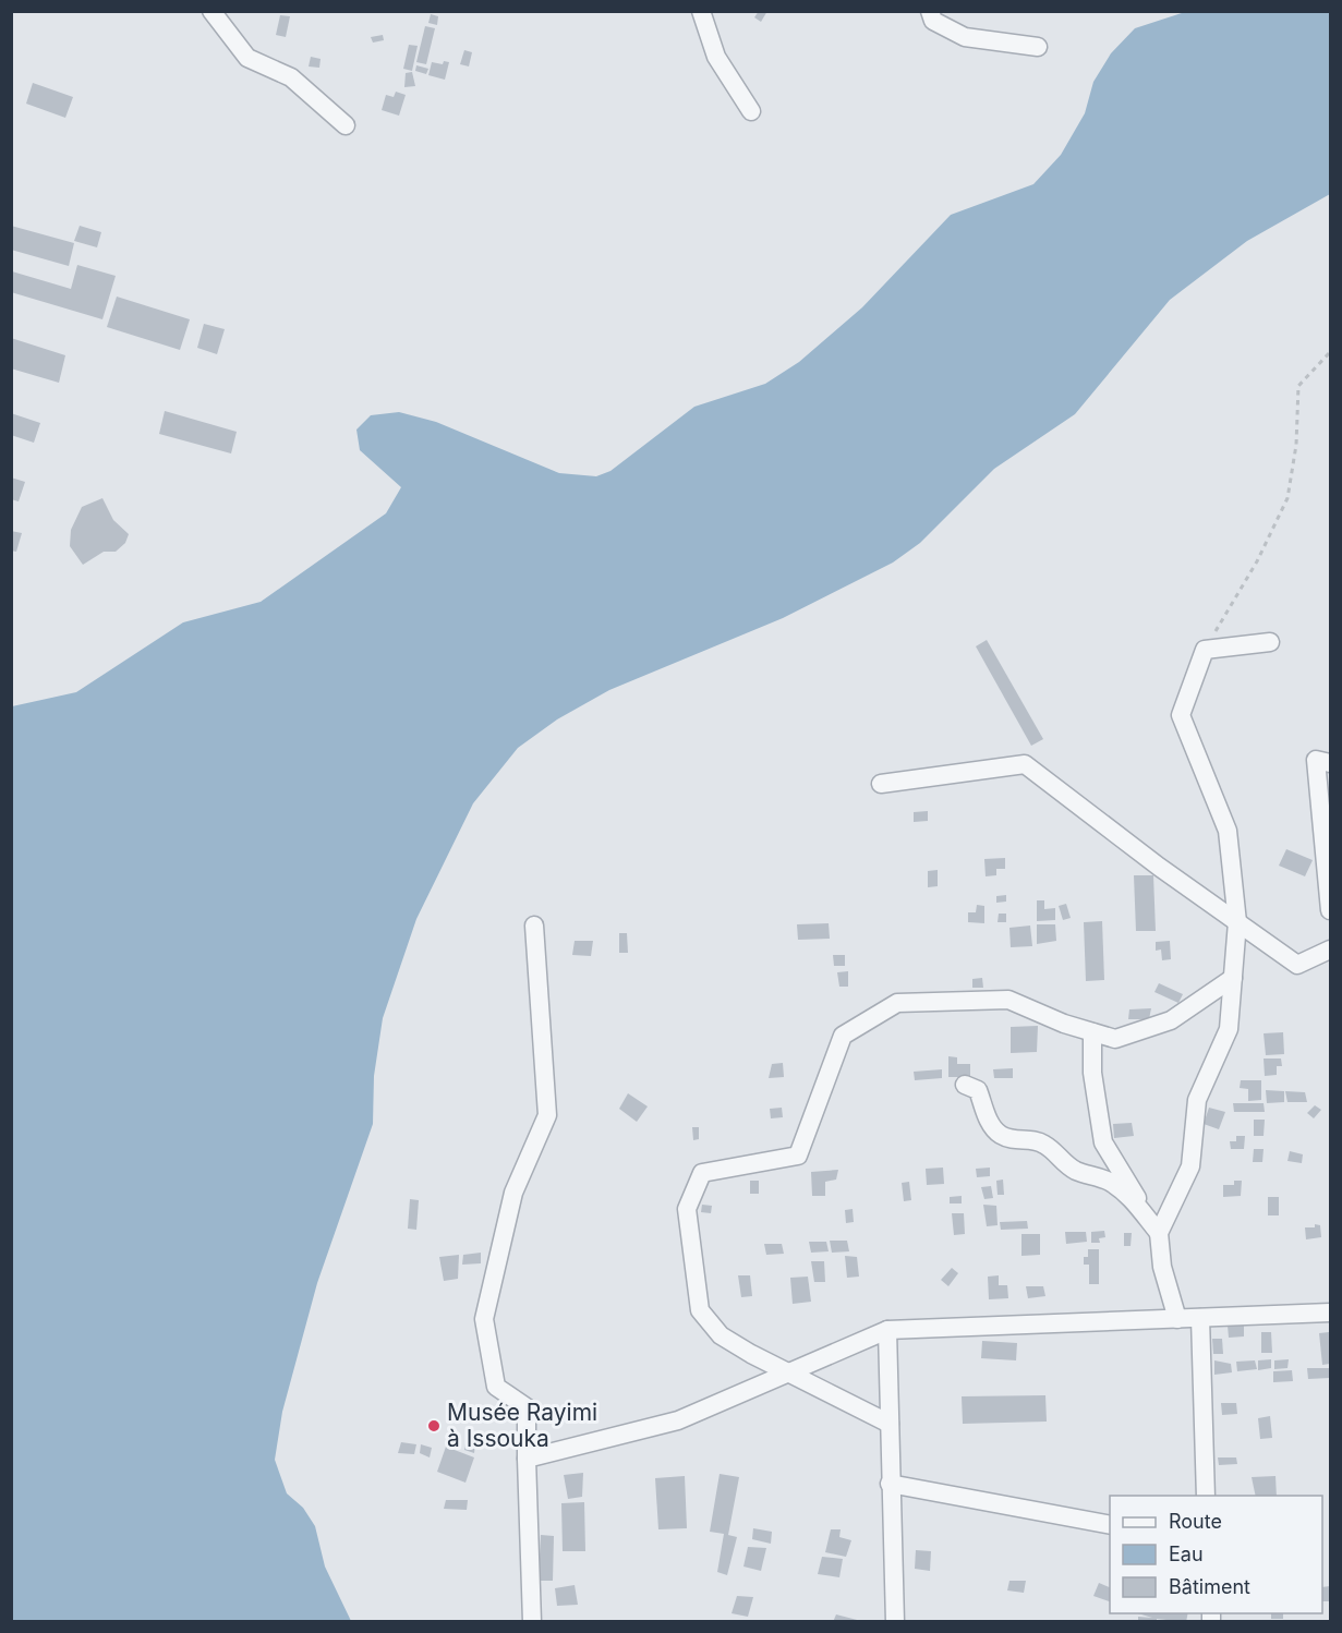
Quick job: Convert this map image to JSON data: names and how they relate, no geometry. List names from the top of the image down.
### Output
{
  "places": ["Musée Rayimi à Issouka"],
  "legend": ["Route", "Eau", "Bâtiment"]
}
